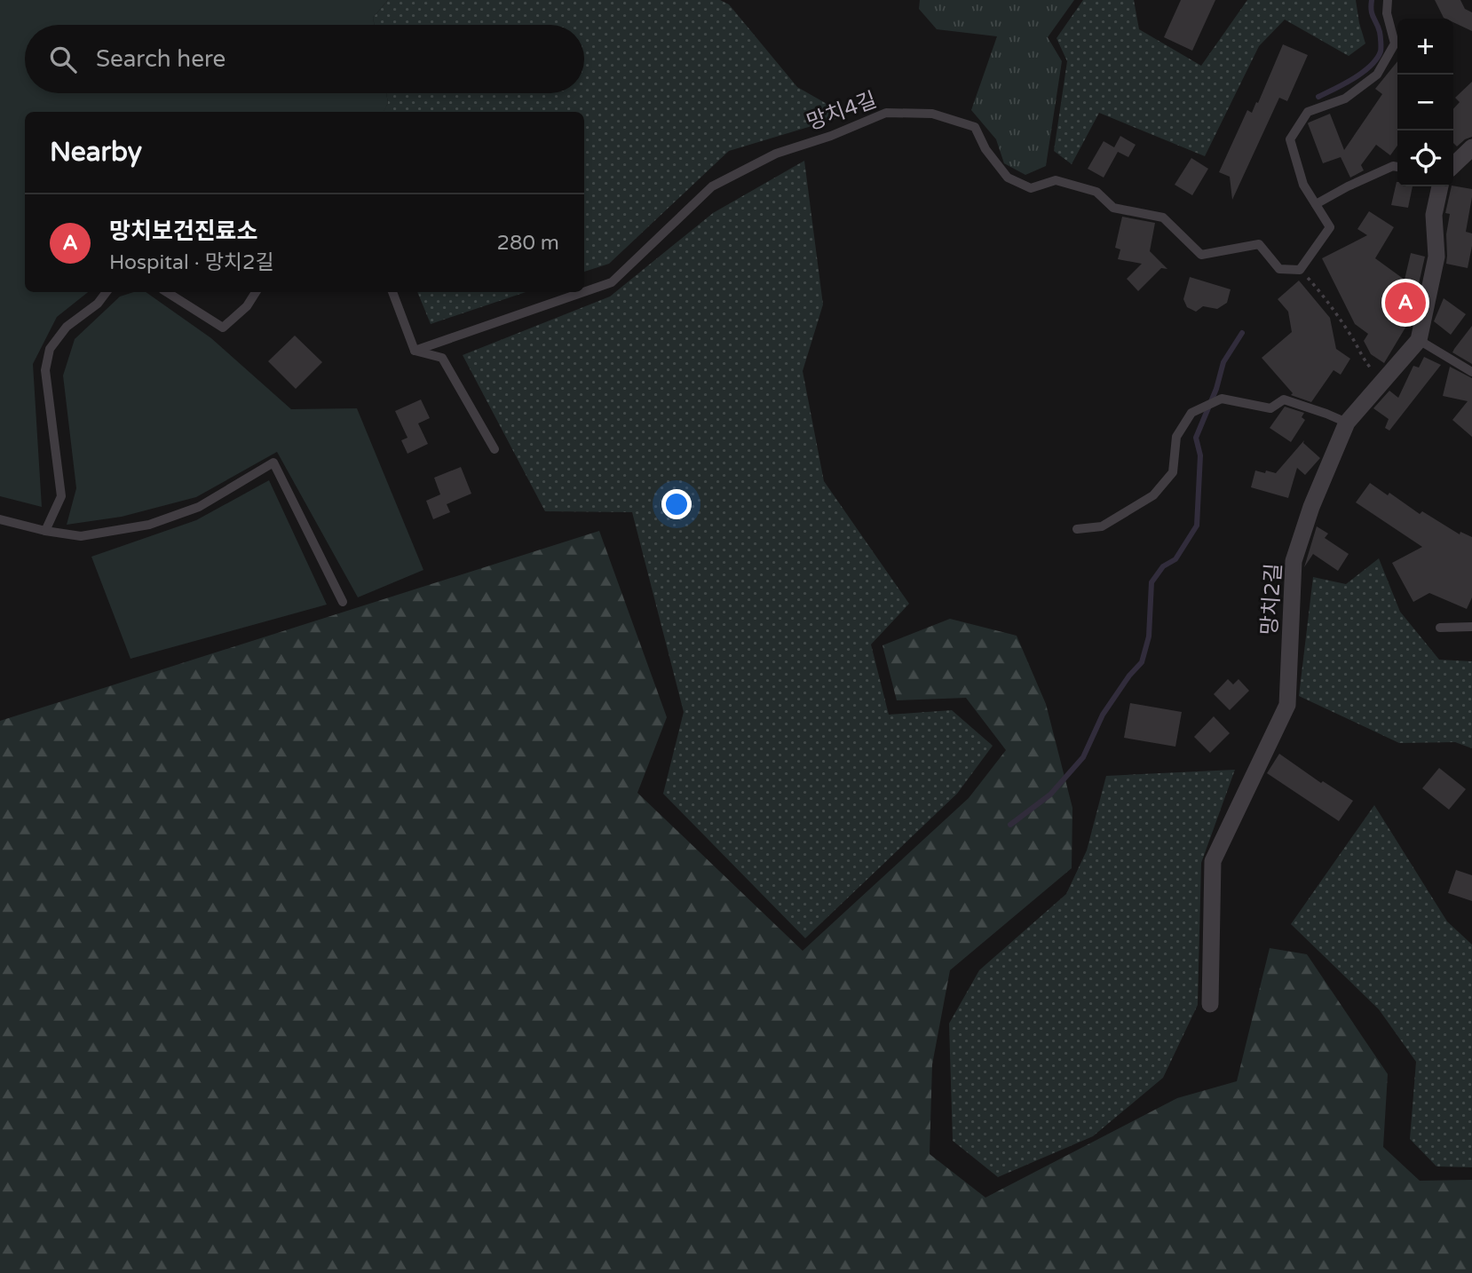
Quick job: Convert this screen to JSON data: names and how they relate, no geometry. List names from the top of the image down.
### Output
{
  "streets": {
    "street": ["망치2길"],
    "lane": ["망치4길"]
  },
  "page": {
    "map_buttons": ["+", "−"],
    "search": "Search here",
    "heading": "Nearby",
    "list": [
      {
        "mark": "A",
        "name": "망치보건진료소",
        "note": "Hospital · 망치2길",
        "value": "280 m"
      }
    ],
    "pins": "A"
  }
}
